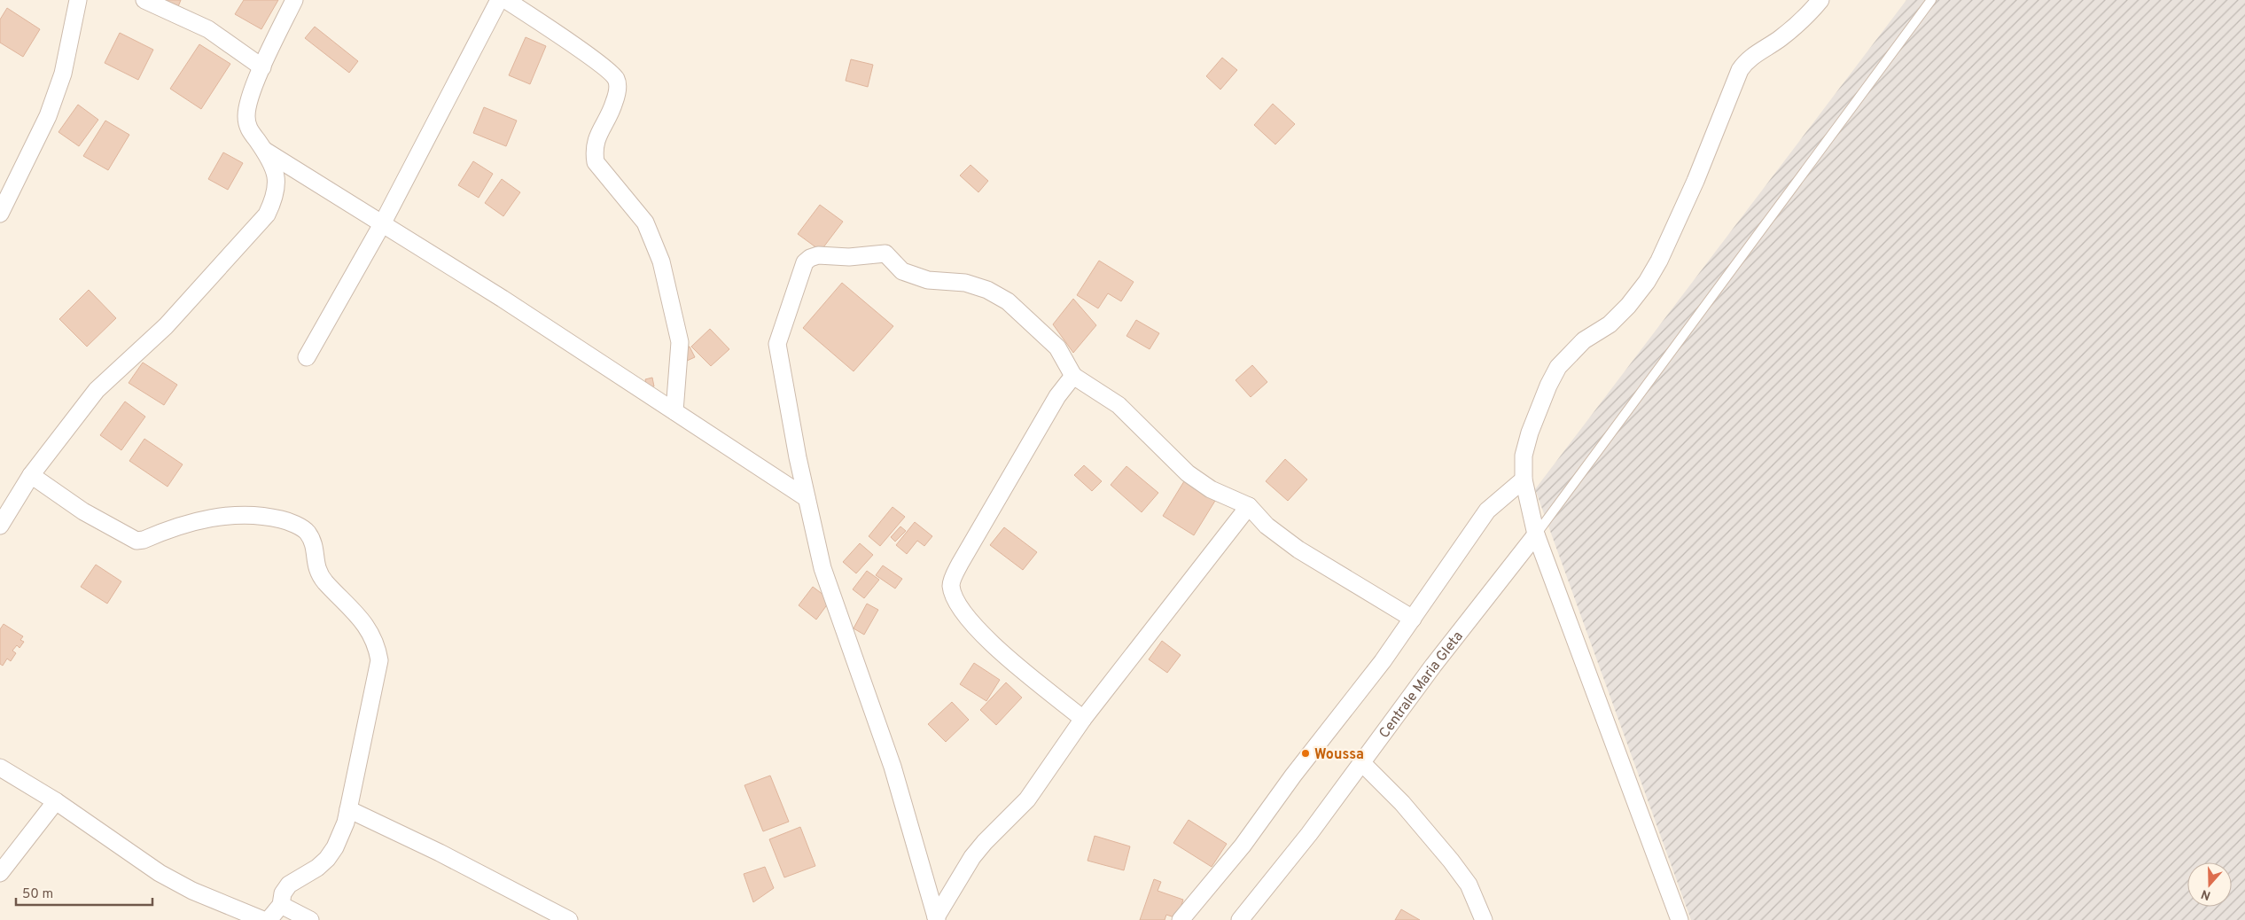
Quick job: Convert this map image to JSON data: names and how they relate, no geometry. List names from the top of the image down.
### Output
{
  "streets": {
    "street": ["Centrale Maria Gleta"]
  },
  "places": ["Woussa"],
  "scale_bar": "50 m",
  "north": "bottom"
}
